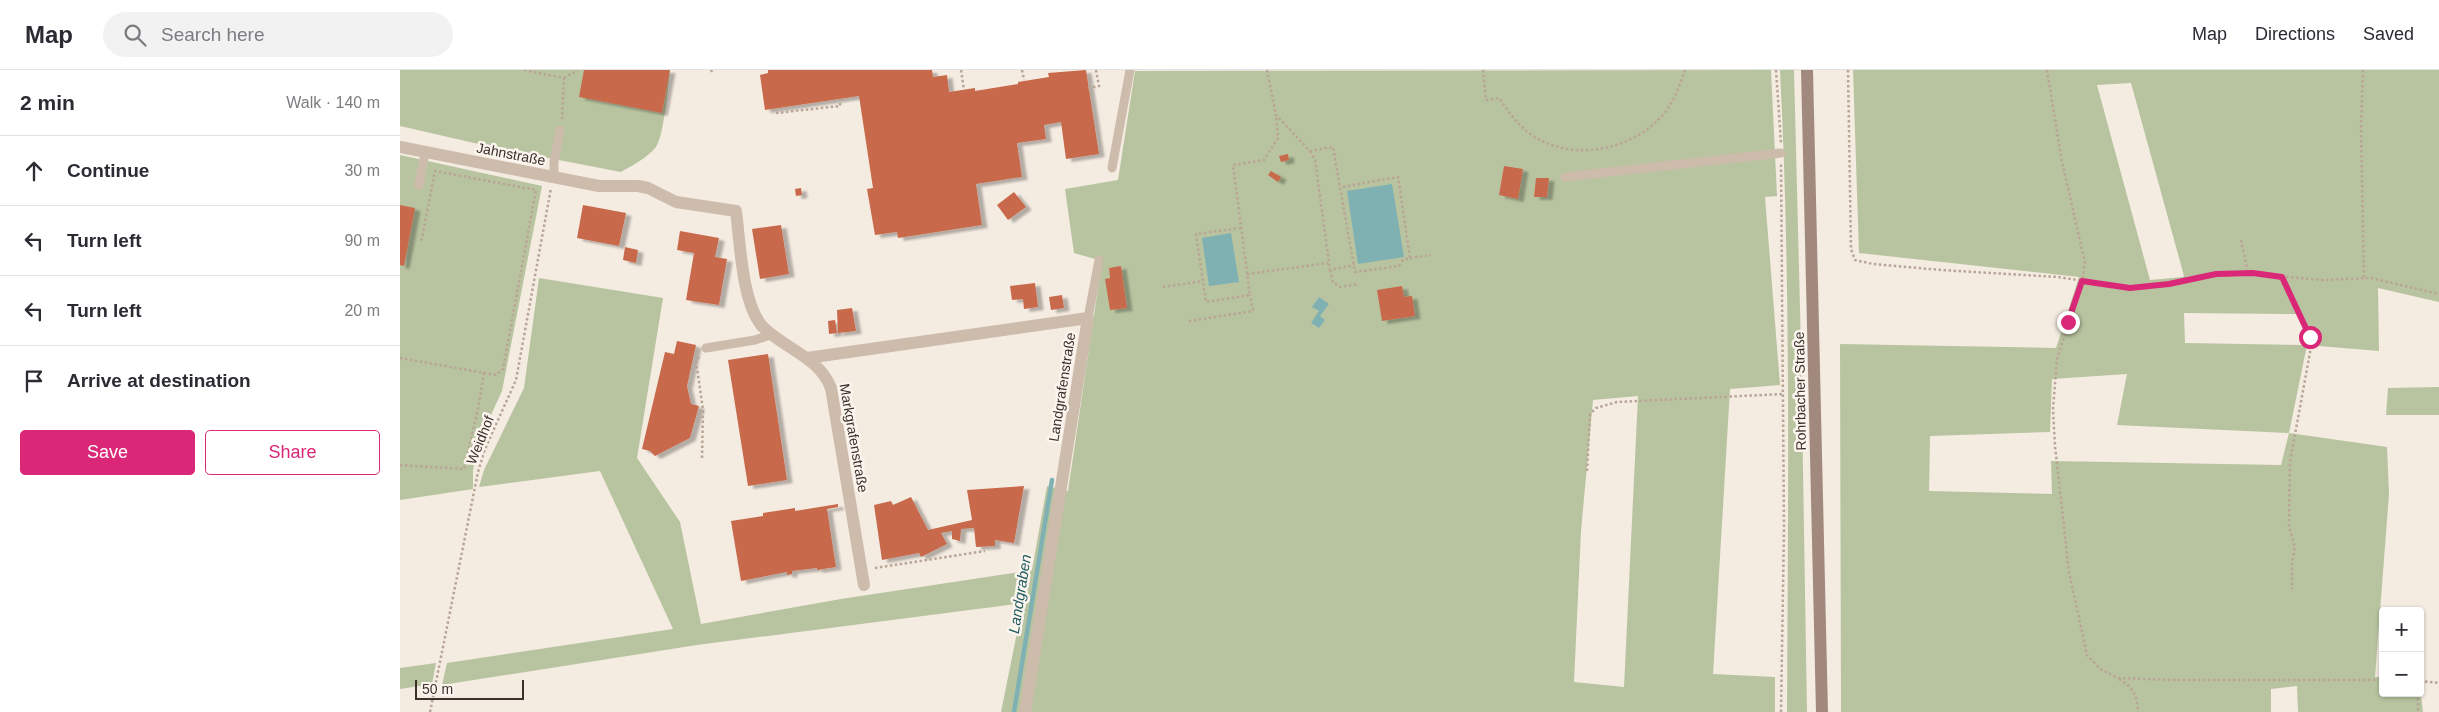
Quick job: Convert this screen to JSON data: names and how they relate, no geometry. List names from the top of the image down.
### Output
{
  "streets": {
    "main road": ["Rohrbacher Straße"],
    "street": ["Jahnstraße", "Landgrafenstraße", "Markgrafenstraße"],
    "path": ["Weidhof"]
  },
  "crossings": [
    ["Jahnstraße", "Markgrafenstraße"],
    ["Jahnstraße", "Weidhof"],
    ["Landgrafenstraße", "Markgrafenstraße"]
  ],
  "water": ["Landgraben"],
  "scale_bar": "50 m",
  "page": {
    "header": "Map",
    "search": "Search here",
    "nav": ["Map", "Directions", "Saved"],
    "heading": ["2 min", "Walk · 140 m"],
    "list": [
      ["Continue", "30 m"],
      ["Turn left", "90 m"],
      ["Turn left", "20 m"],
      "Arrive at destination"
    ],
    "buttons": ["Save", "Share"],
    "map_buttons": ["+", "−"],
    "scale": "50 m"
  }
}
